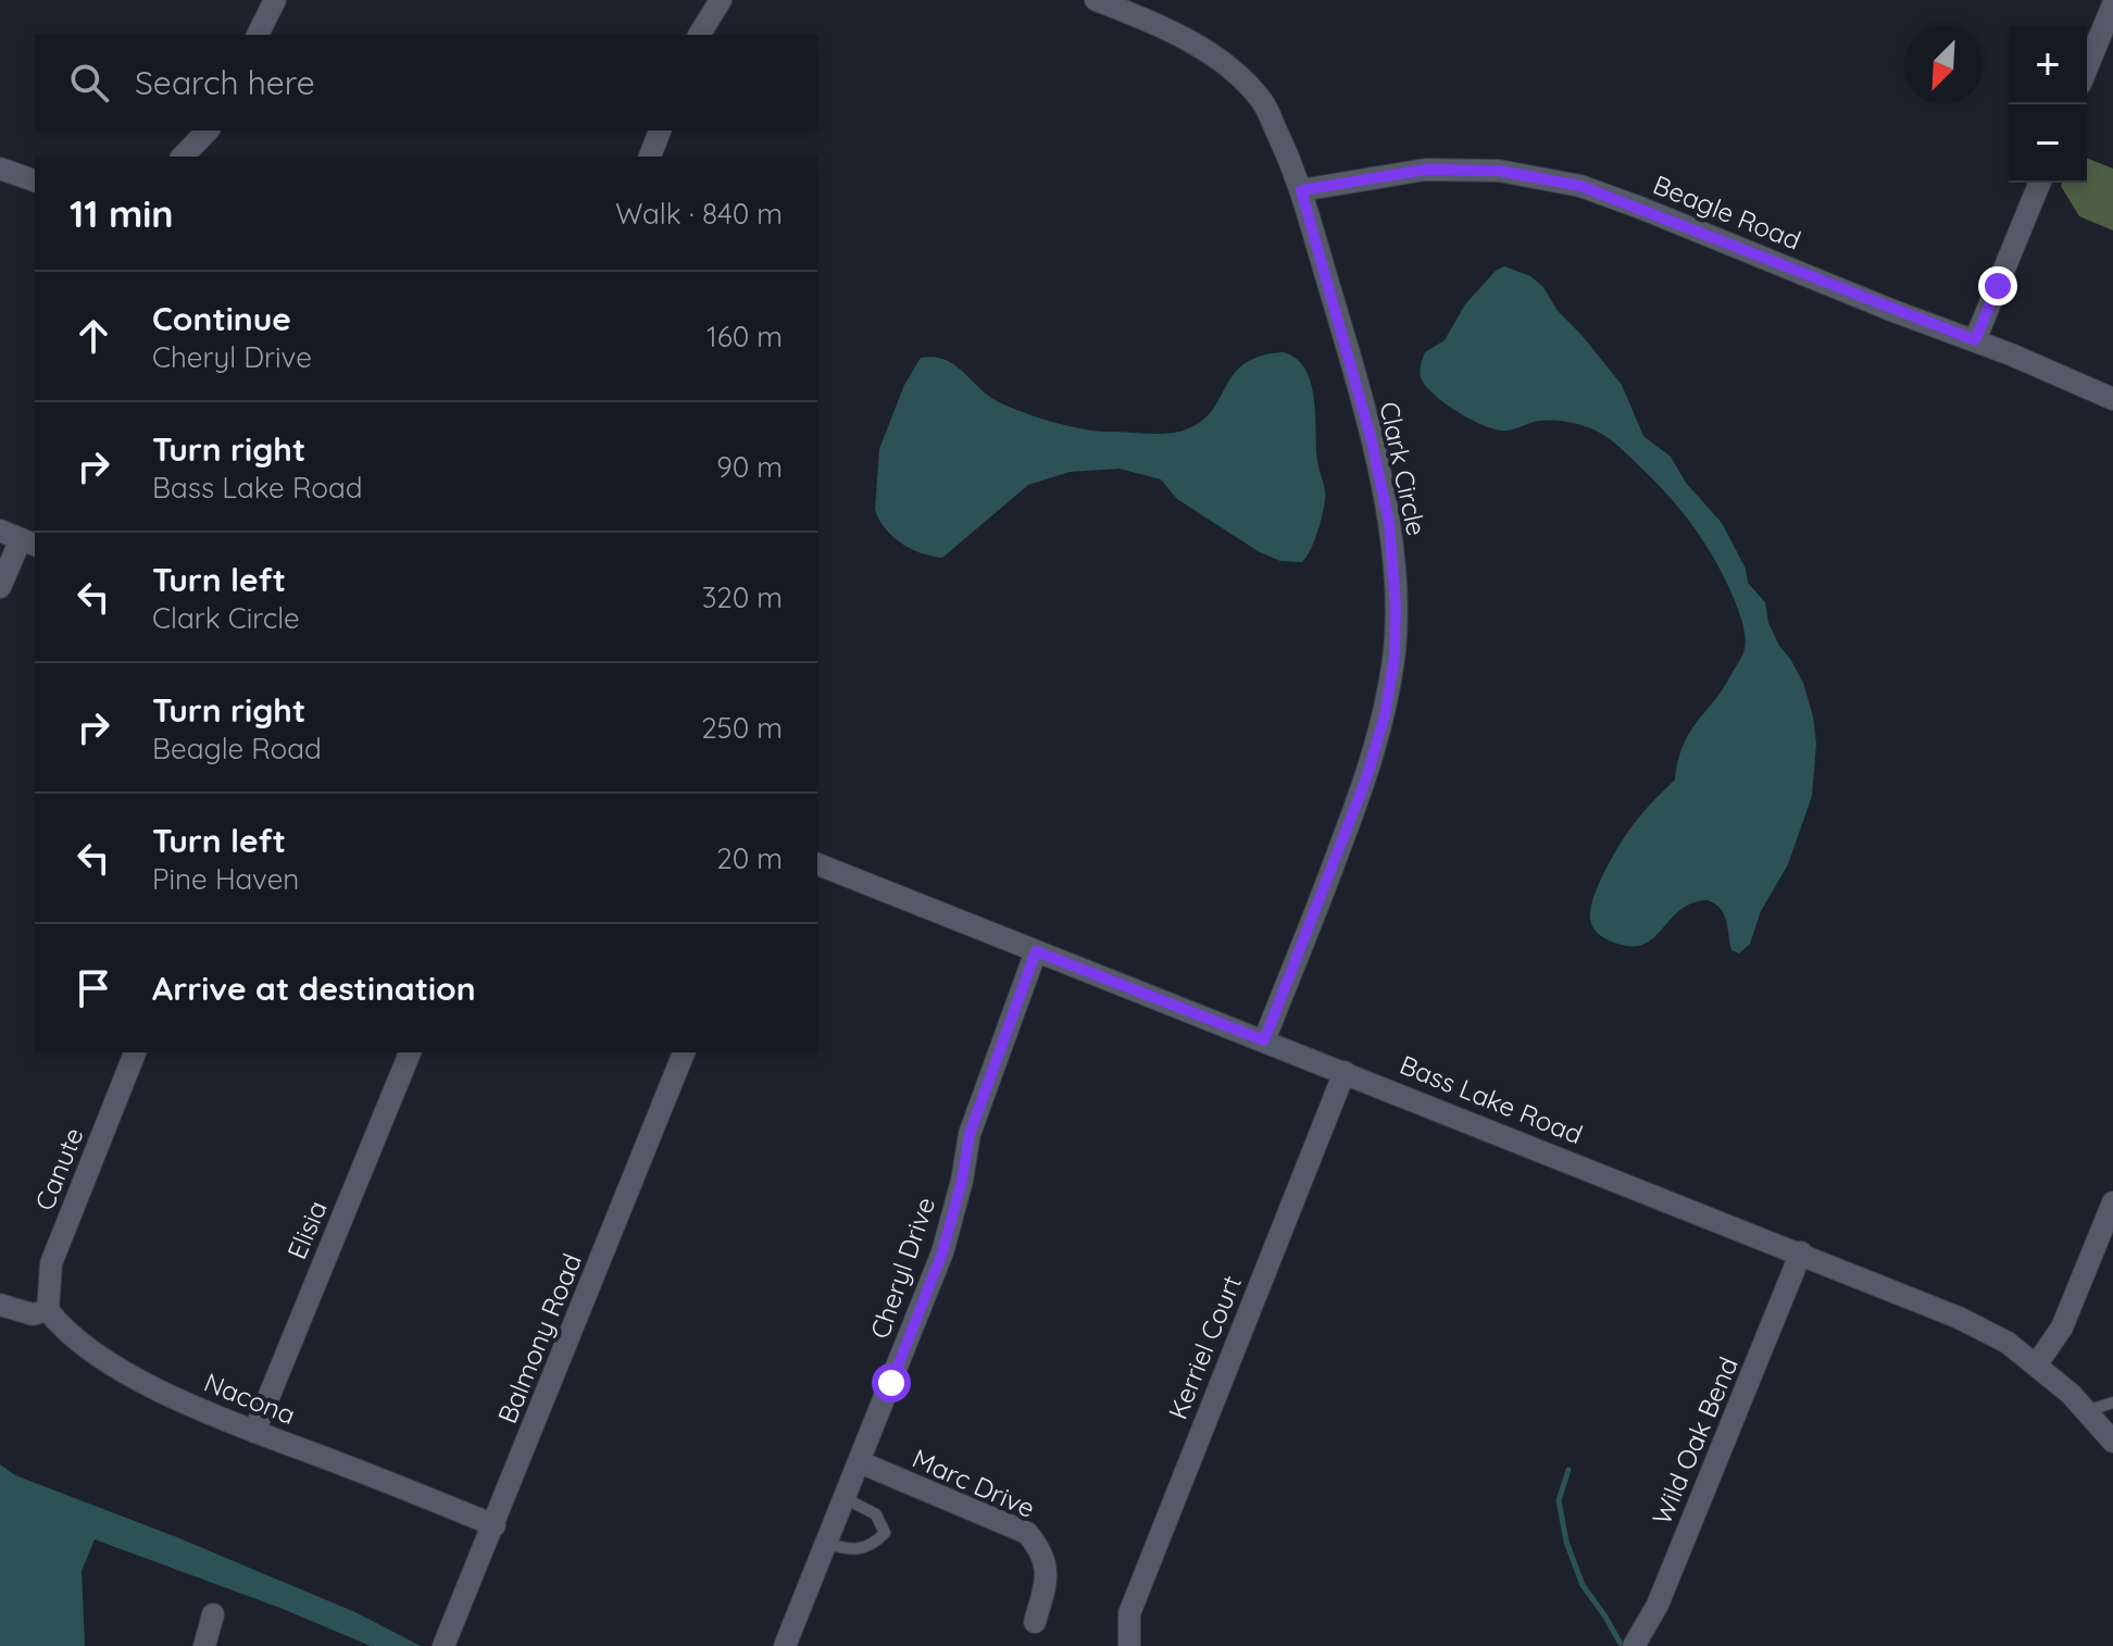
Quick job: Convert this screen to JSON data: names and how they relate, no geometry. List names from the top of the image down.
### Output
{
  "streets": {
    "street": [
      "Beagle Road",
      "Clark Circle",
      "Bass Lake Road",
      "Canute",
      "Elisia",
      "Cheryl Drive",
      "Balmony Road",
      "Kerriel Court",
      "Nacona",
      "Wild Oak Bend",
      "Marc Drive"
    ]
  },
  "crossings": [
    ["Beagle Road", "Clark Circle"],
    ["Clark Circle", "Bass Lake Road"],
    ["Bass Lake Road", "Cheryl Drive"],
    ["Bass Lake Road", "Kerriel Court"],
    ["Bass Lake Road", "Wild Oak Bend"],
    ["Canute", "Nacona"],
    ["Elisia", "Nacona"],
    ["Cheryl Drive", "Marc Drive"],
    ["Balmony Road", "Nacona"]
  ],
  "north": "bottom left",
  "page": {
    "map_buttons": ["+", "−"],
    "search": "Search here",
    "heading": ["11 min", "Walk · 840 m"],
    "list": [
      ["Continue", "Cheryl Drive", "160 m"],
      ["Turn right", "Bass Lake Road", "90 m"],
      ["Turn left", "Clark Circle", "320 m"],
      ["Turn right", "Beagle Road", "250 m"],
      ["Turn left", "Pine Haven", "20 m"],
      "Arrive at destination"
    ]
  }
}
